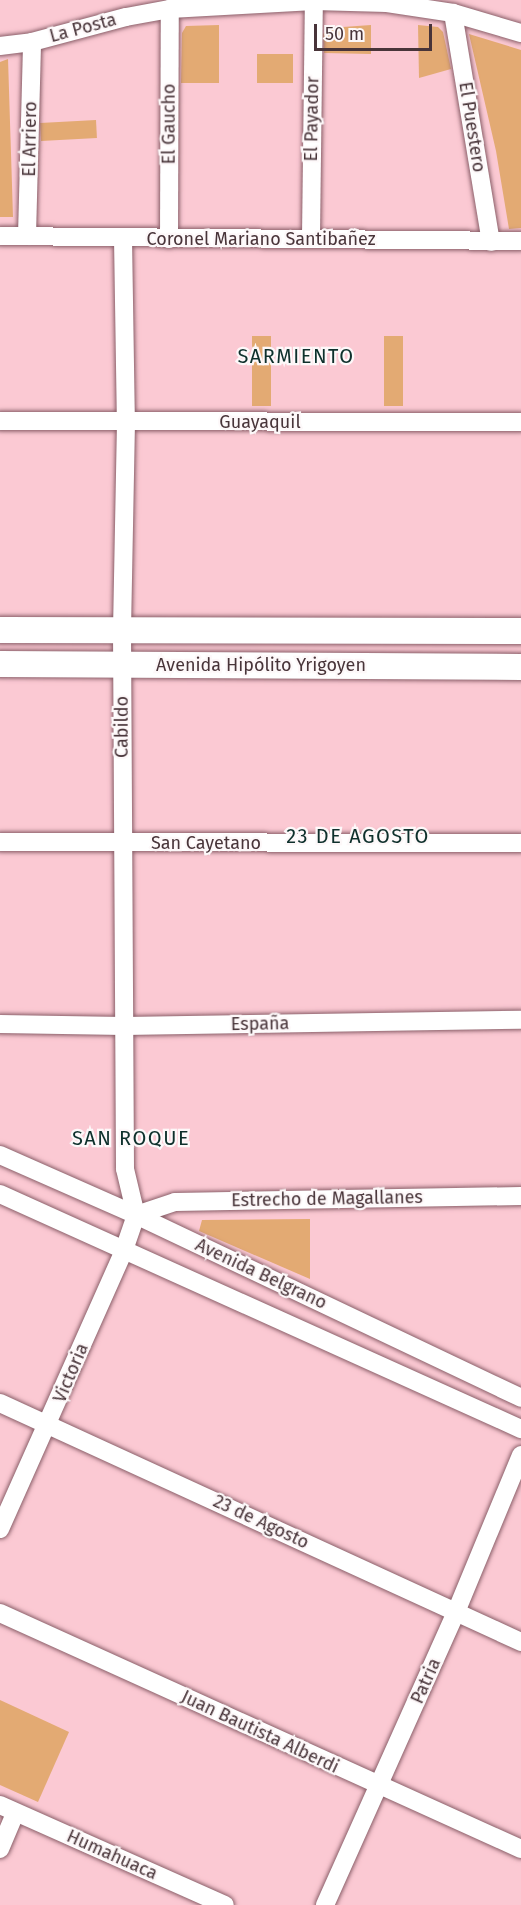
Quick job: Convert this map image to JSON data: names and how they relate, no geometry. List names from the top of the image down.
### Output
{
  "streets": {
    "street": [
      "La Posta",
      "El Payador",
      "El Gaucho",
      "El Puestero",
      "El Arriero",
      "Coronel Mariano Santibañez",
      "Guayaquil",
      "Avenida Hipólito Yrigoyen",
      "Cabildo",
      "San Cayetano",
      "España",
      "Estrecho de Magallanes",
      "Avenida Belgrano",
      "Victoria",
      "23 de Agosto",
      "Patria",
      "Juan Bautista Alberdi",
      "Humahuaca"
    ]
  },
  "crossings": [
    ["La Posta", "El Payador"],
    ["La Posta", "El Gaucho"],
    ["La Posta", "El Puestero"],
    ["La Posta", "El Arriero"],
    ["El Payador", "Coronel Mariano Santibañez"],
    ["El Gaucho", "Coronel Mariano Santibañez"],
    ["El Puestero", "Coronel Mariano Santibañez"],
    ["El Arriero", "Coronel Mariano Santibañez"],
    ["Coronel Mariano Santibañez", "Cabildo"],
    ["Guayaquil", "Cabildo"],
    ["Avenida Hipólito Yrigoyen", "Cabildo"],
    ["Cabildo", "San Cayetano"],
    ["Cabildo", "España"],
    ["Cabildo", "Estrecho de Magallanes"],
    ["Cabildo", "Avenida Belgrano"],
    ["Cabildo", "Victoria"],
    ["Estrecho de Magallanes", "Avenida Belgrano"],
    ["Estrecho de Magallanes", "Victoria"],
    ["Avenida Belgrano", "Victoria"],
    ["Victoria", "23 de Agosto"],
    ["23 de Agosto", "Patria"],
    ["Patria", "Juan Bautista Alberdi"]
  ],
  "districts": ["SARMIENTO", "23 DE AGOSTO", "SAN ROQUE"],
  "scale_bar": "50 m"
}
